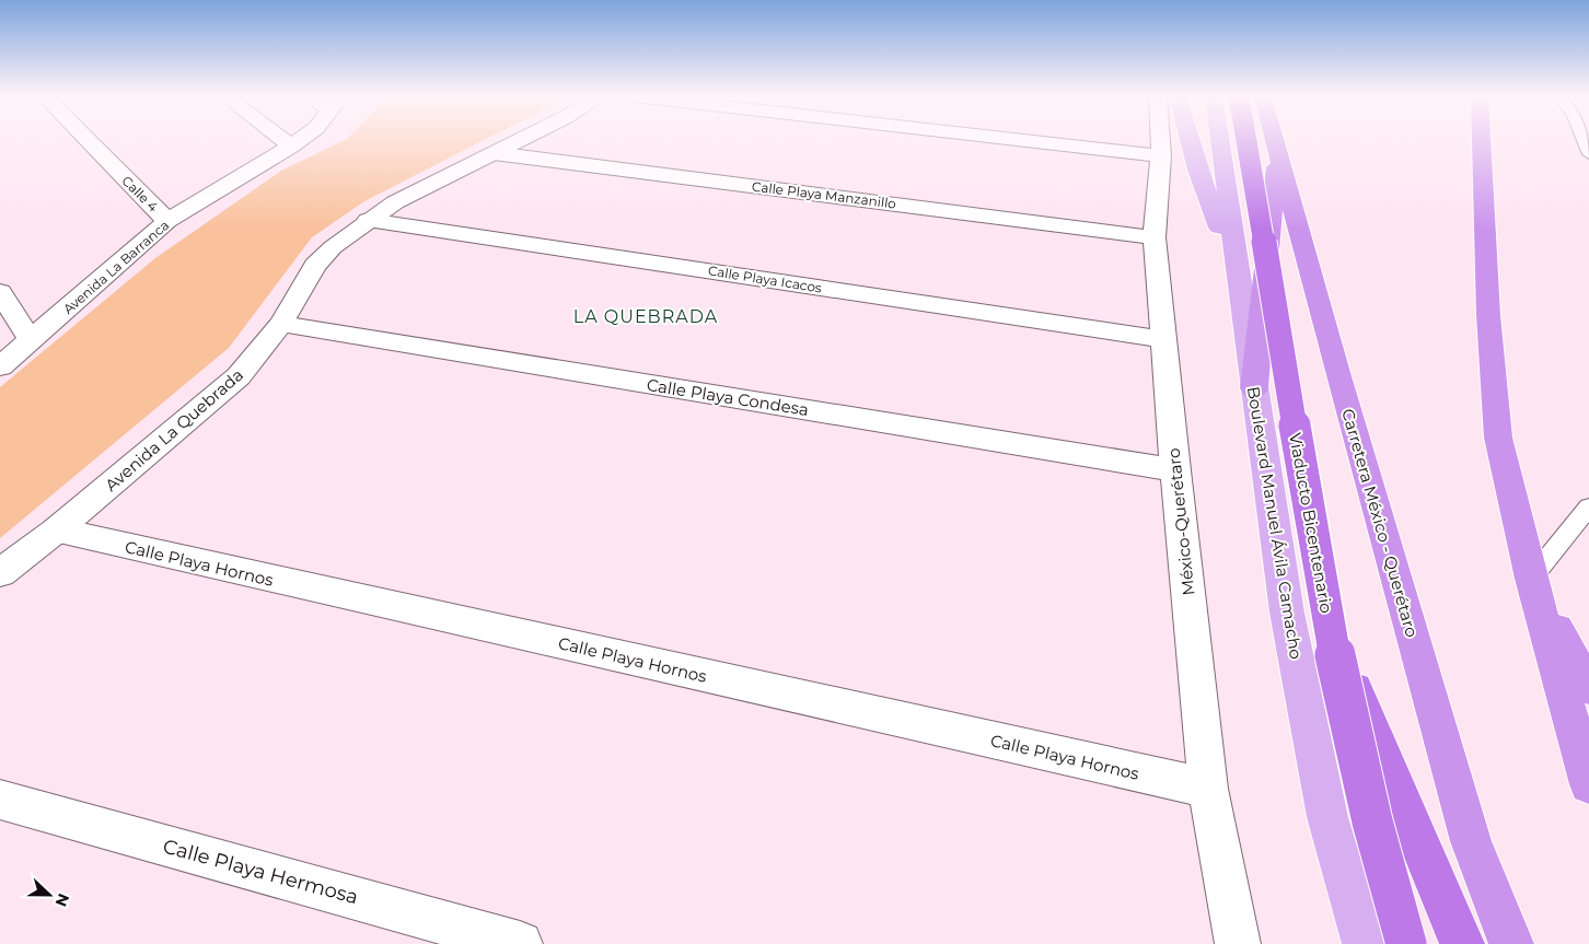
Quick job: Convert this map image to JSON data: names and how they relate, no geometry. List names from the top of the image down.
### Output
{
  "streets": {
    "highway": ["Viaducto Bicentenario", "Carretera México - Querétaro"],
    "main road": ["Boulevard Manuel Ávila Camacho"],
    "street": [
      "Calle 4",
      "Calle Playa Manzanillo",
      "Avenida La Barranca",
      "Calle Playa Icacos",
      "Calle Playa Condesa",
      "Avenida La Quebrada",
      "México-Querétaro",
      "Calle Playa Hornos",
      "Calle Playa Hermosa"
    ]
  },
  "crossings": [
    ["Calle 4", "Avenida La Barranca"],
    ["Calle Playa Manzanillo", "Avenida La Quebrada"],
    ["Calle Playa Manzanillo", "México-Querétaro"],
    ["Calle Playa Icacos", "Avenida La Quebrada"],
    ["Calle Playa Icacos", "México-Querétaro"],
    ["Calle Playa Condesa", "Avenida La Quebrada"],
    ["Calle Playa Condesa", "México-Querétaro"],
    ["Avenida La Quebrada", "Calle Playa Hornos"],
    ["México-Querétaro", "Calle Playa Hornos"]
  ],
  "districts": ["LA QUEBRADA"],
  "north": "right"
}
